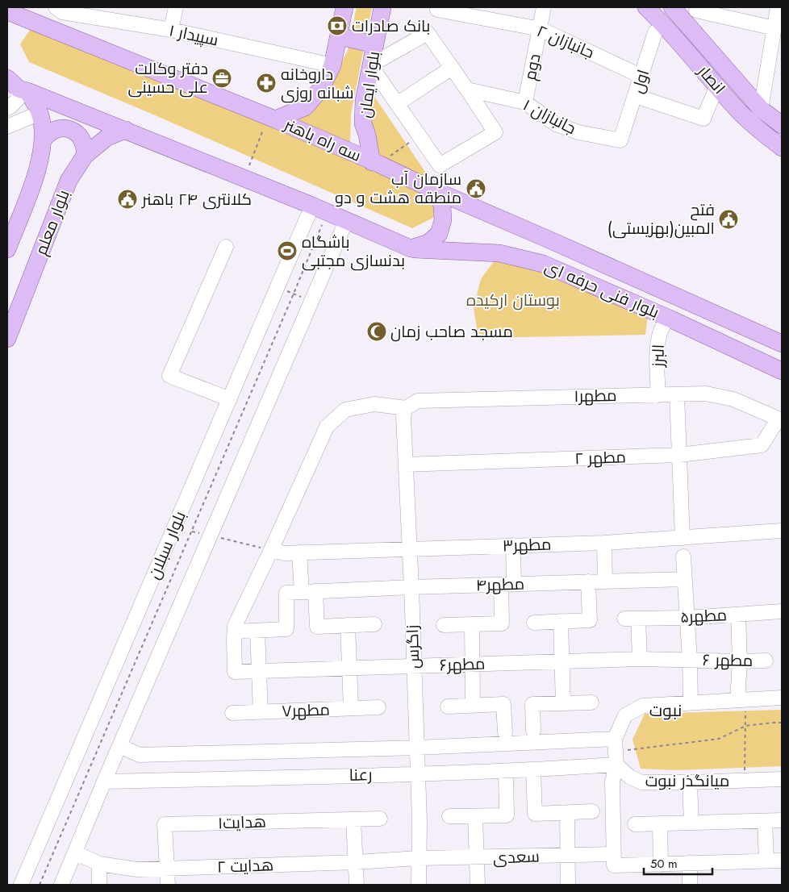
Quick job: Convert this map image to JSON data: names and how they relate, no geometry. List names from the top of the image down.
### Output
{
  "streets": {
    "main road": [
      "انصار",
      "بلوار ایمان",
      "سه راه باهنر",
      "بلوار معلم",
      "بلوار فنی حرفه ای"
    ],
    "street": [
      "سپیدار ۱",
      "جانبازان ۲",
      "دوم",
      "اول",
      "جانبازان ۱",
      "البرز",
      "مطهر۱",
      "مطهر ۲",
      "بلوار سبلان",
      "مطهر۳",
      "مطهر۴",
      "مطهر۵",
      "زاگرس",
      "مطهر ۶",
      "مطهر۶",
      "مطهر۷",
      "رعنا",
      "میانگذر نبوت",
      "هدایت۱",
      "سعدی",
      "هدایت ۲"
    ]
  },
  "crossings": [
    ["جانبازان ۲", "دوم"],
    ["جانبازان ۲", "اول"],
    ["دوم", "جانبازان ۱"],
    ["انصار", "اول"],
    ["اول", "جانبازان ۱"],
    ["بلوار ایمان", "سه راه باهنر"],
    ["سه راه باهنر", "بلوار فنی حرفه ای"],
    ["بلوار فنی حرفه ای", "البرز"],
    ["البرز", "مطهر۱"],
    ["مطهر۱", "مطهر ۲"],
    ["مطهر۱", "زاگرس"],
    ["مطهر ۲", "زاگرس"],
    ["مطهر۳", "زاگرس"],
    ["مطهر۴", "زاگرس"],
    ["مطهر۵", "مطهر۶"],
    ["زاگرس", "مطهر۶"],
    ["زاگرس", "رعنا"],
    ["زاگرس", "سعدی"],
    ["زاگرس", "هدایت ۲"],
    ["مطهر ۶", "مطهر۶"],
    ["رعنا", "میانگذر نبوت"],
    ["هدایت۱", "هدایت ۲"],
    ["سعدی", "هدایت ۲"]
  ],
  "districts": ["نبوت"],
  "parks": ["بوستان ارکیده"],
  "places": {
    "bank": ["بانک صادرات"],
    "office": ["دفتر وکالت علی حسینی"],
    "pharmacy": ["داروخانه شبانه روزی"],
    "public building": ["سازمان آب منطقه هشت و دو", "کلانتری ۲۴ باهنر", "فتح المبین(بهزیستی)"],
    "sports": ["باشگاه بدنسازی مجتبی"],
    "mosque": ["مسجد صاحب زمان"]
  },
  "scale_bar": "50 m"
}
